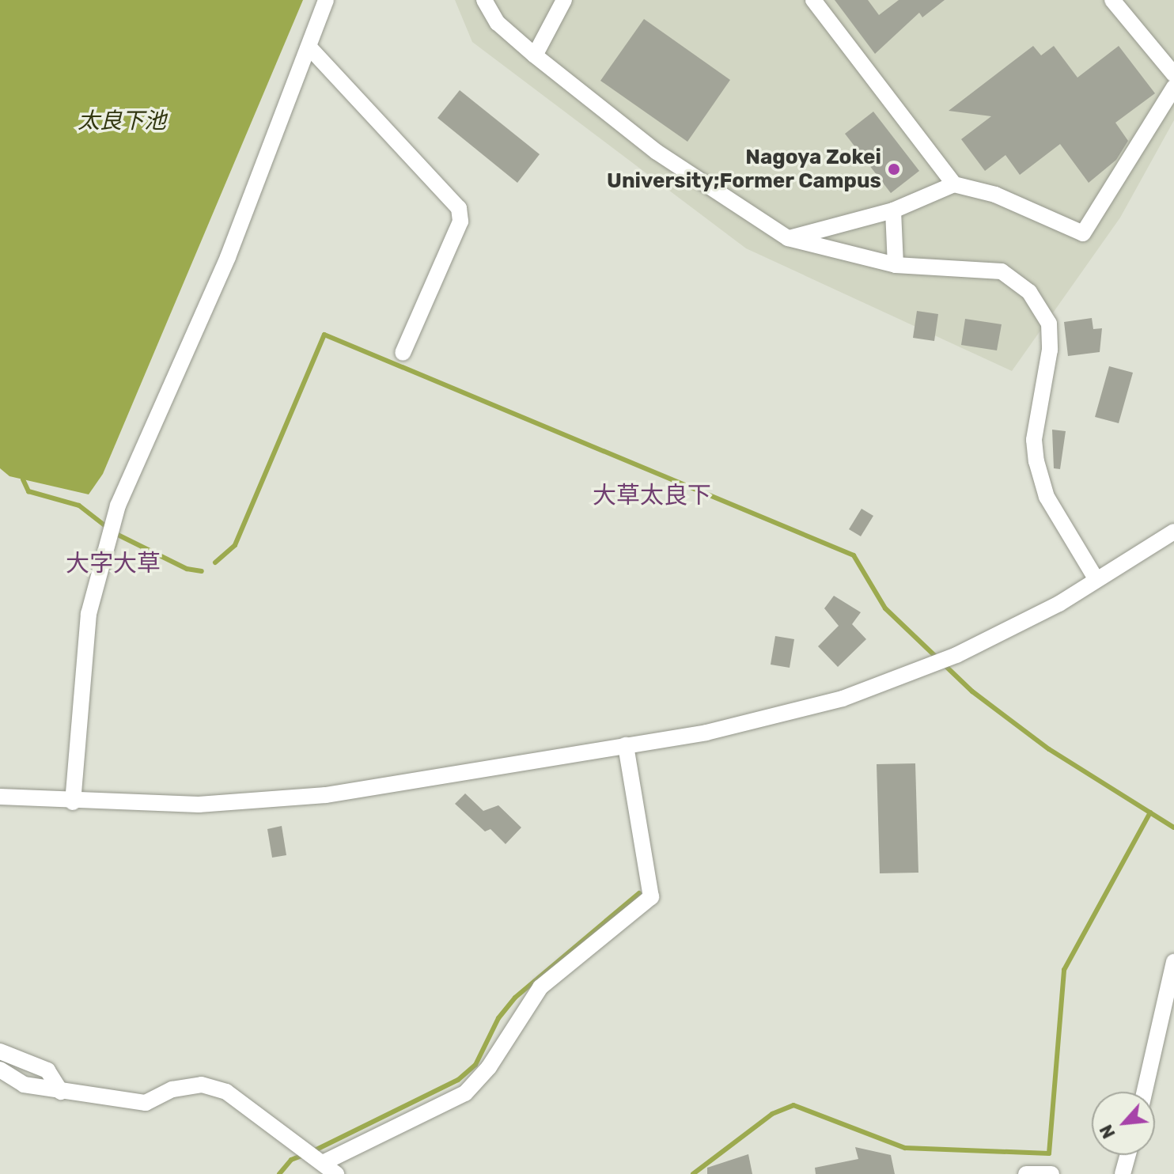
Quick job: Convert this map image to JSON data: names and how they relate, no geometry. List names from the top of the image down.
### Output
{
  "districts": ["大草太良下", "大字大草"],
  "water": ["太良下池"],
  "places": ["Nagoya Zokei University;Former Campus"],
  "north": "bottom left"
}
